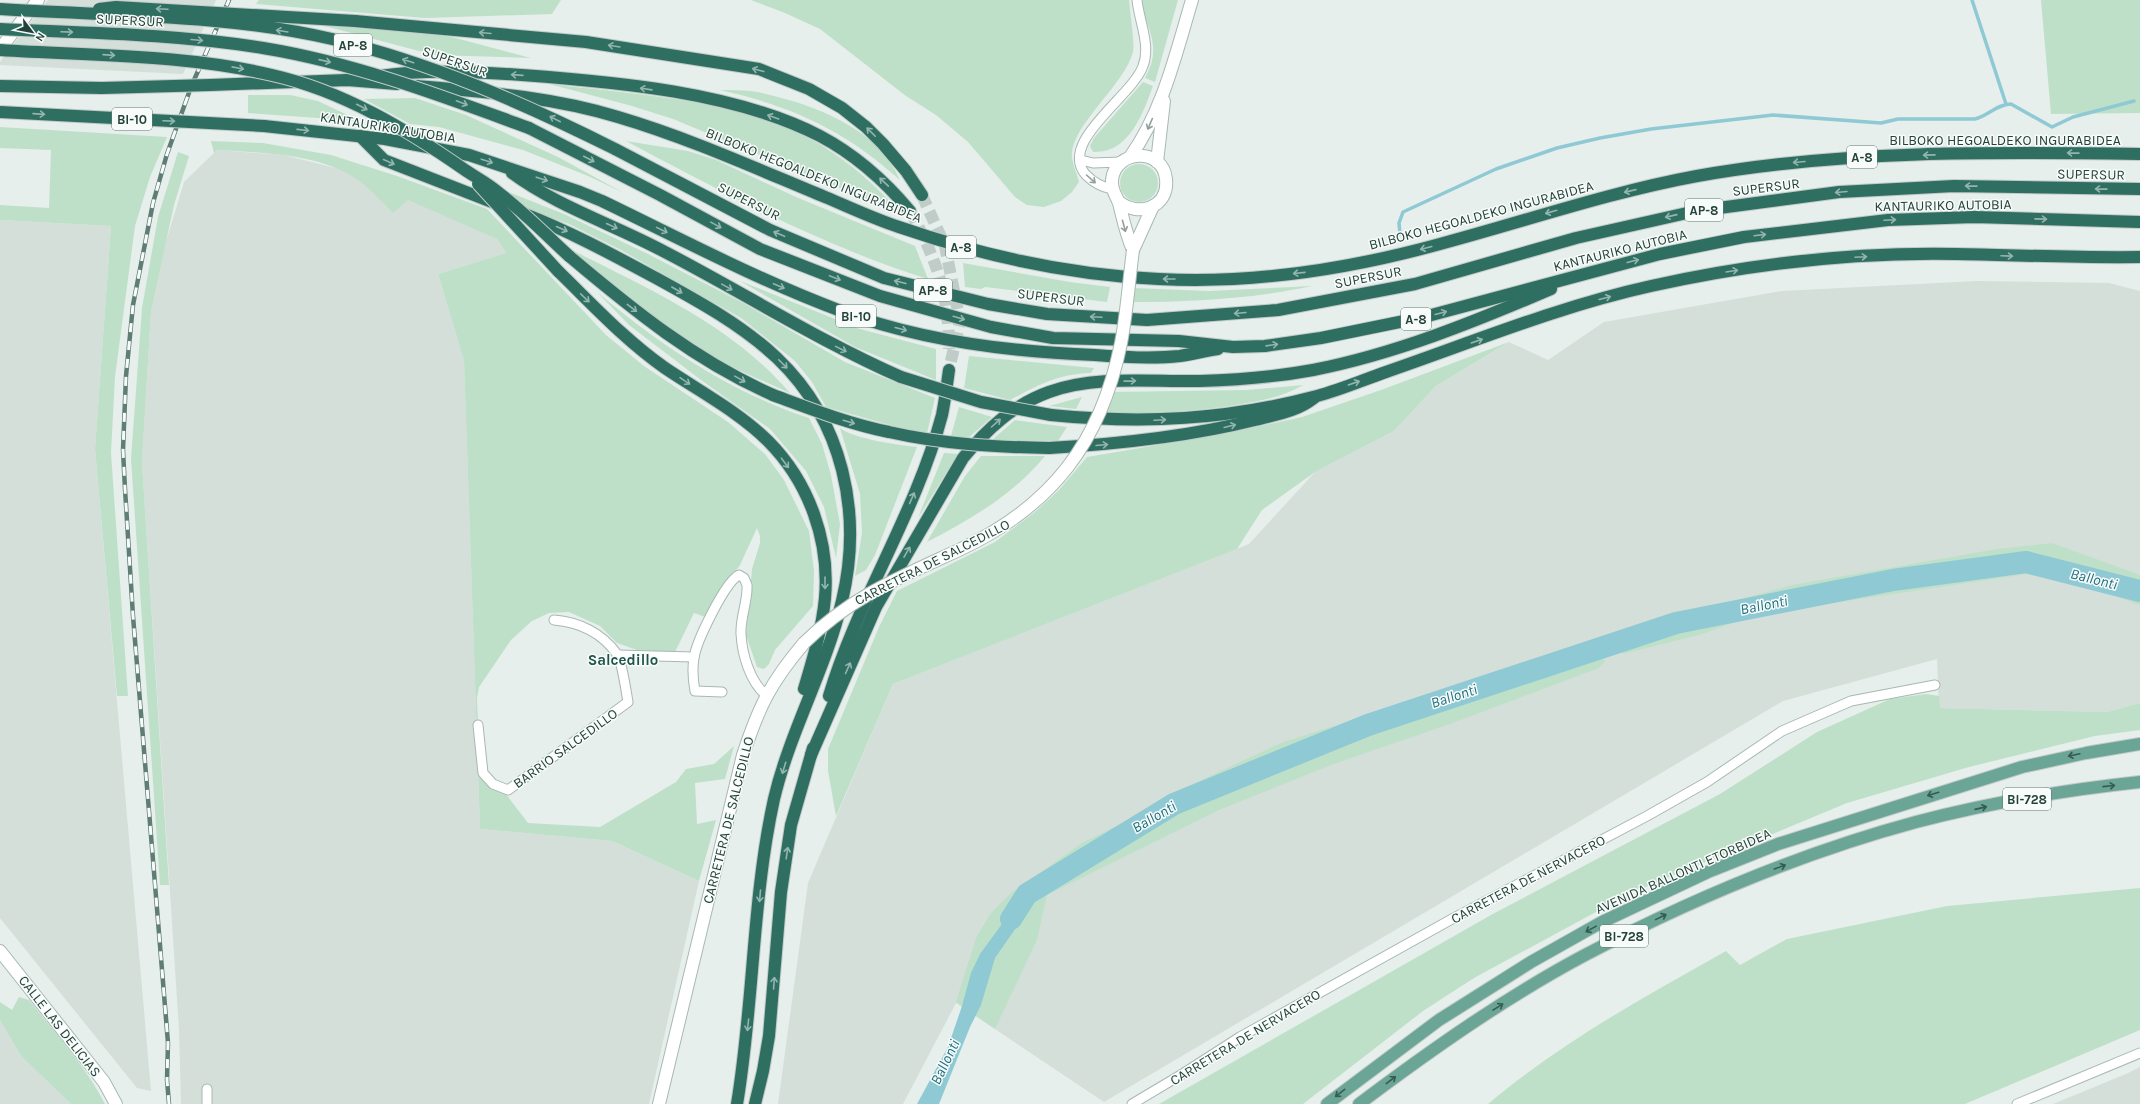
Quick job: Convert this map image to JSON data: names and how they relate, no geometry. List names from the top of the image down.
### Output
{
  "streets": {
    "highway": [
      "SUPERSUR",
      "AP-8",
      "BI-10",
      "KANTAURIKO AUTOBIA",
      "BILBOKO HEGOALDEKO INGURABIDEA",
      "A-8"
    ],
    "main road": ["BI-728", "AVENIDA BALLONTI ETORBIDEA"],
    "street": [
      "CARRETERA DE SALCEDILLO",
      "BARRIO SALCEDILLO",
      "CARRETERA DE NERVACERO",
      "CALLE LAS DELICIAS"
    ]
  },
  "crossings": [
    ["SUPERSUR", "BI-10"],
    ["SUPERSUR", "KANTAURIKO AUTOBIA"],
    ["BI-10", "KANTAURIKO AUTOBIA"]
  ],
  "districts": ["Salcedillo"],
  "water": ["Ballonti"],
  "north": "bottom right"
}
